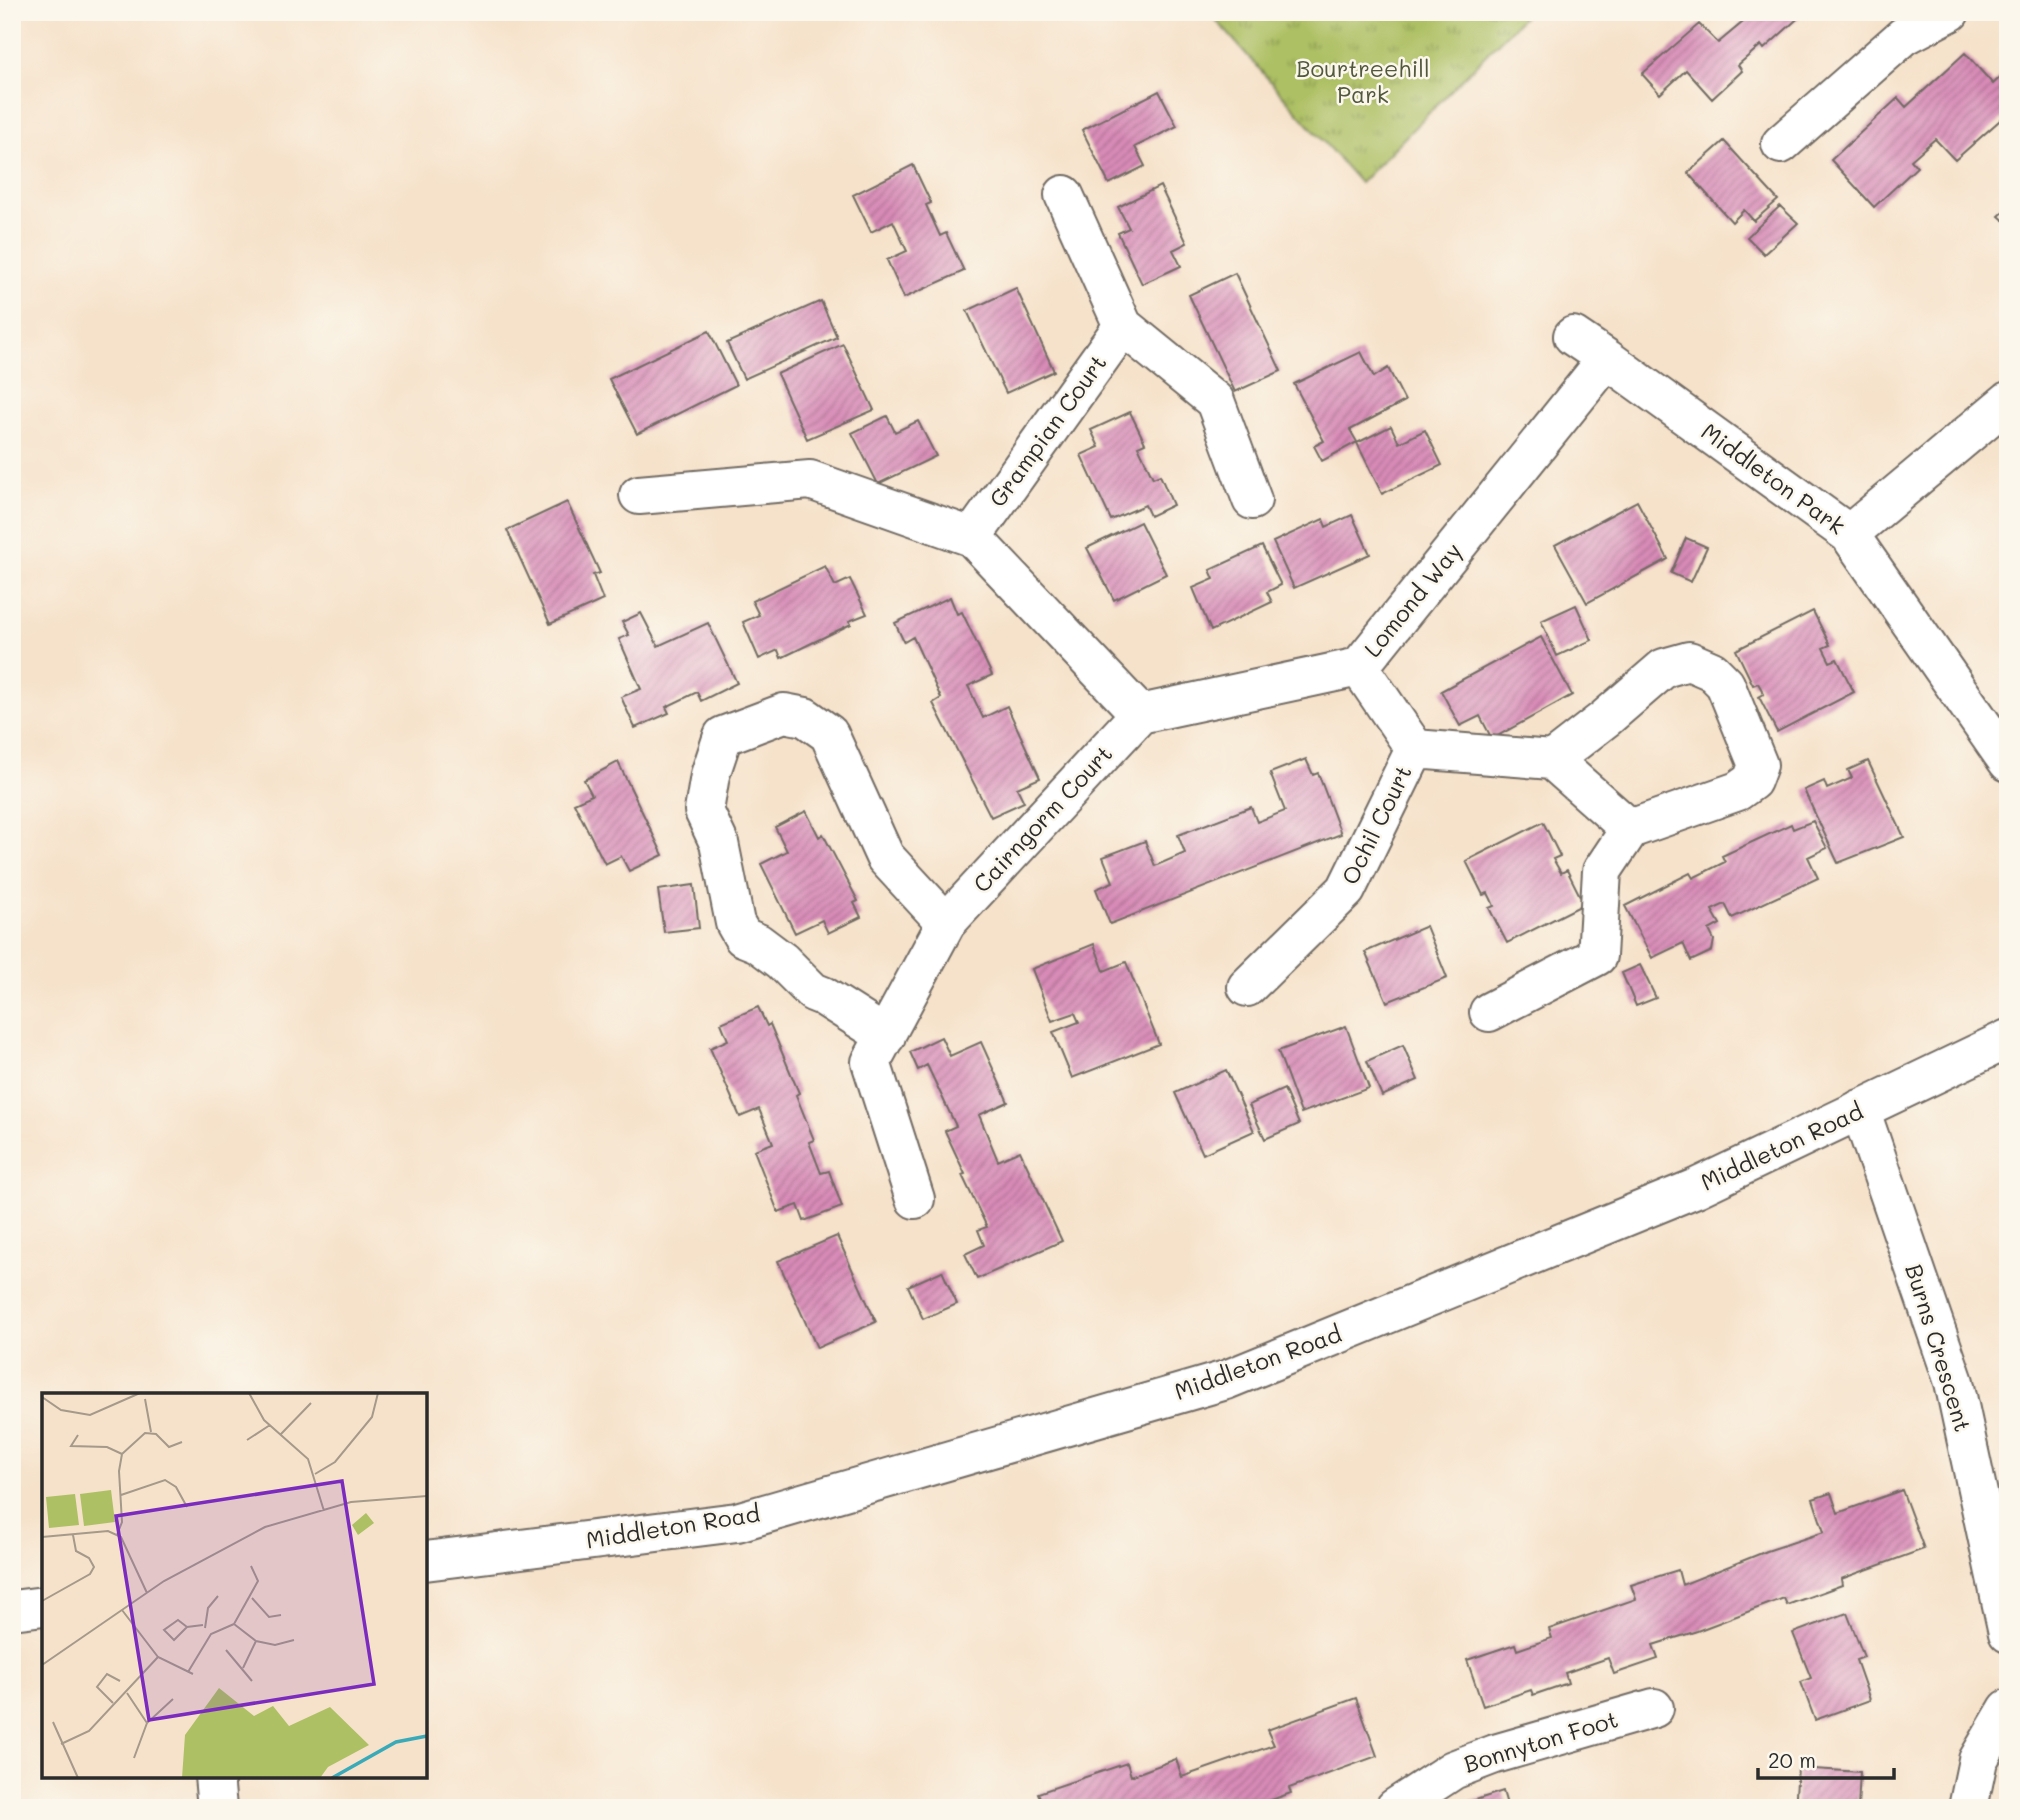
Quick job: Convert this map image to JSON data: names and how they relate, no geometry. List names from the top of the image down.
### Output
{
  "streets": {
    "street": [
      "Grampian Court",
      "Middleton Park",
      "Lomond Way",
      "Cairngorm Court",
      "Ochil Court",
      "Middleton Road",
      "Burns Crescent",
      "Bonnyton Foot"
    ]
  },
  "crossings": [
    ["Middleton Park", "Lomond Way"],
    ["Lomond Way", "Cairngorm Court"],
    ["Lomond Way", "Ochil Court"],
    ["Middleton Road", "Burns Crescent"]
  ],
  "parks": ["Bourtreehill Park"],
  "scale_bar": "20 m"
}
